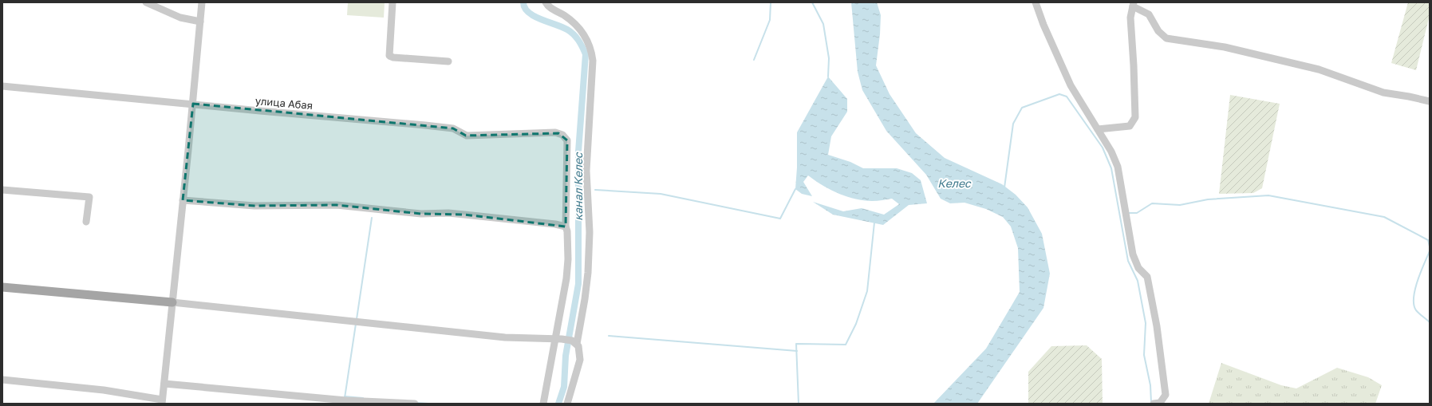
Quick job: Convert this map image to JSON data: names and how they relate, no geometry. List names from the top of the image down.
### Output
{
  "streets": {
    "street": ["улица Абая"]
  },
  "water": ["Келес", "канал Келес"]
}
